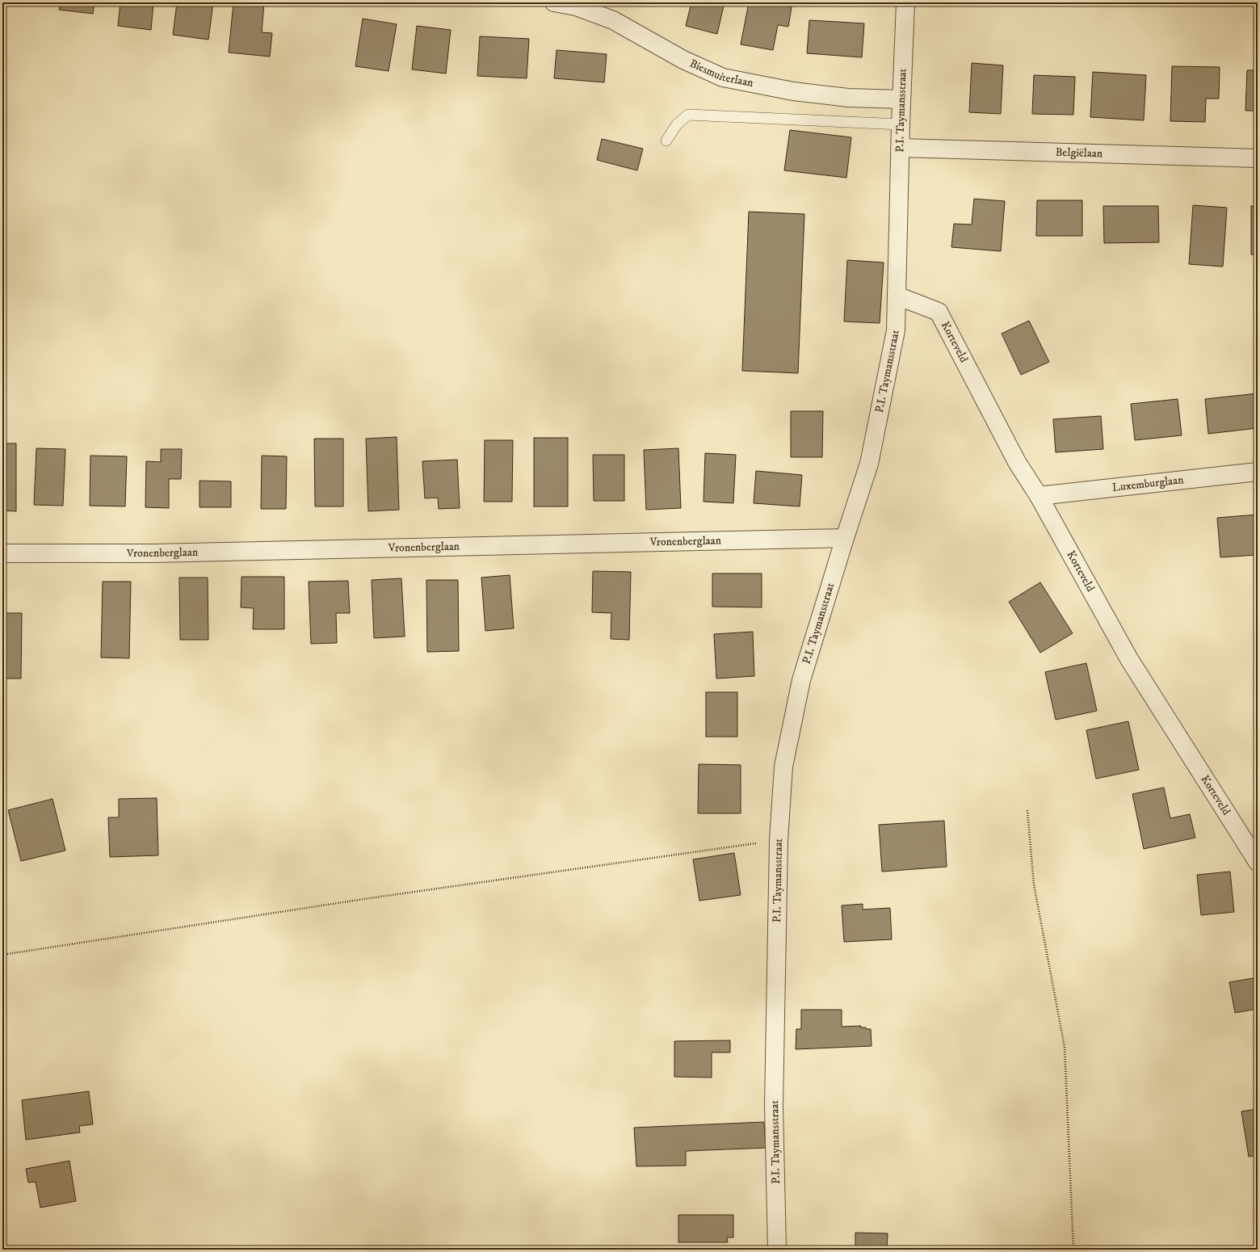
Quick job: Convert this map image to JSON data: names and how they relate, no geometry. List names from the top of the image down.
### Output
{
  "streets": {
    "street": [
      "Biesmuiterlaan",
      "P.I. Taymansstraat",
      "Belgiëlaan",
      "Korteveld",
      "Luxemburglaan",
      "Vronenberglaan"
    ]
  },
  "crossings": [
    ["Biesmuiterlaan", "P.I. Taymansstraat"],
    ["P.I. Taymansstraat", "Belgiëlaan"],
    ["P.I. Taymansstraat", "Korteveld"],
    ["P.I. Taymansstraat", "Vronenberglaan"],
    ["Korteveld", "Luxemburglaan"]
  ]
}
